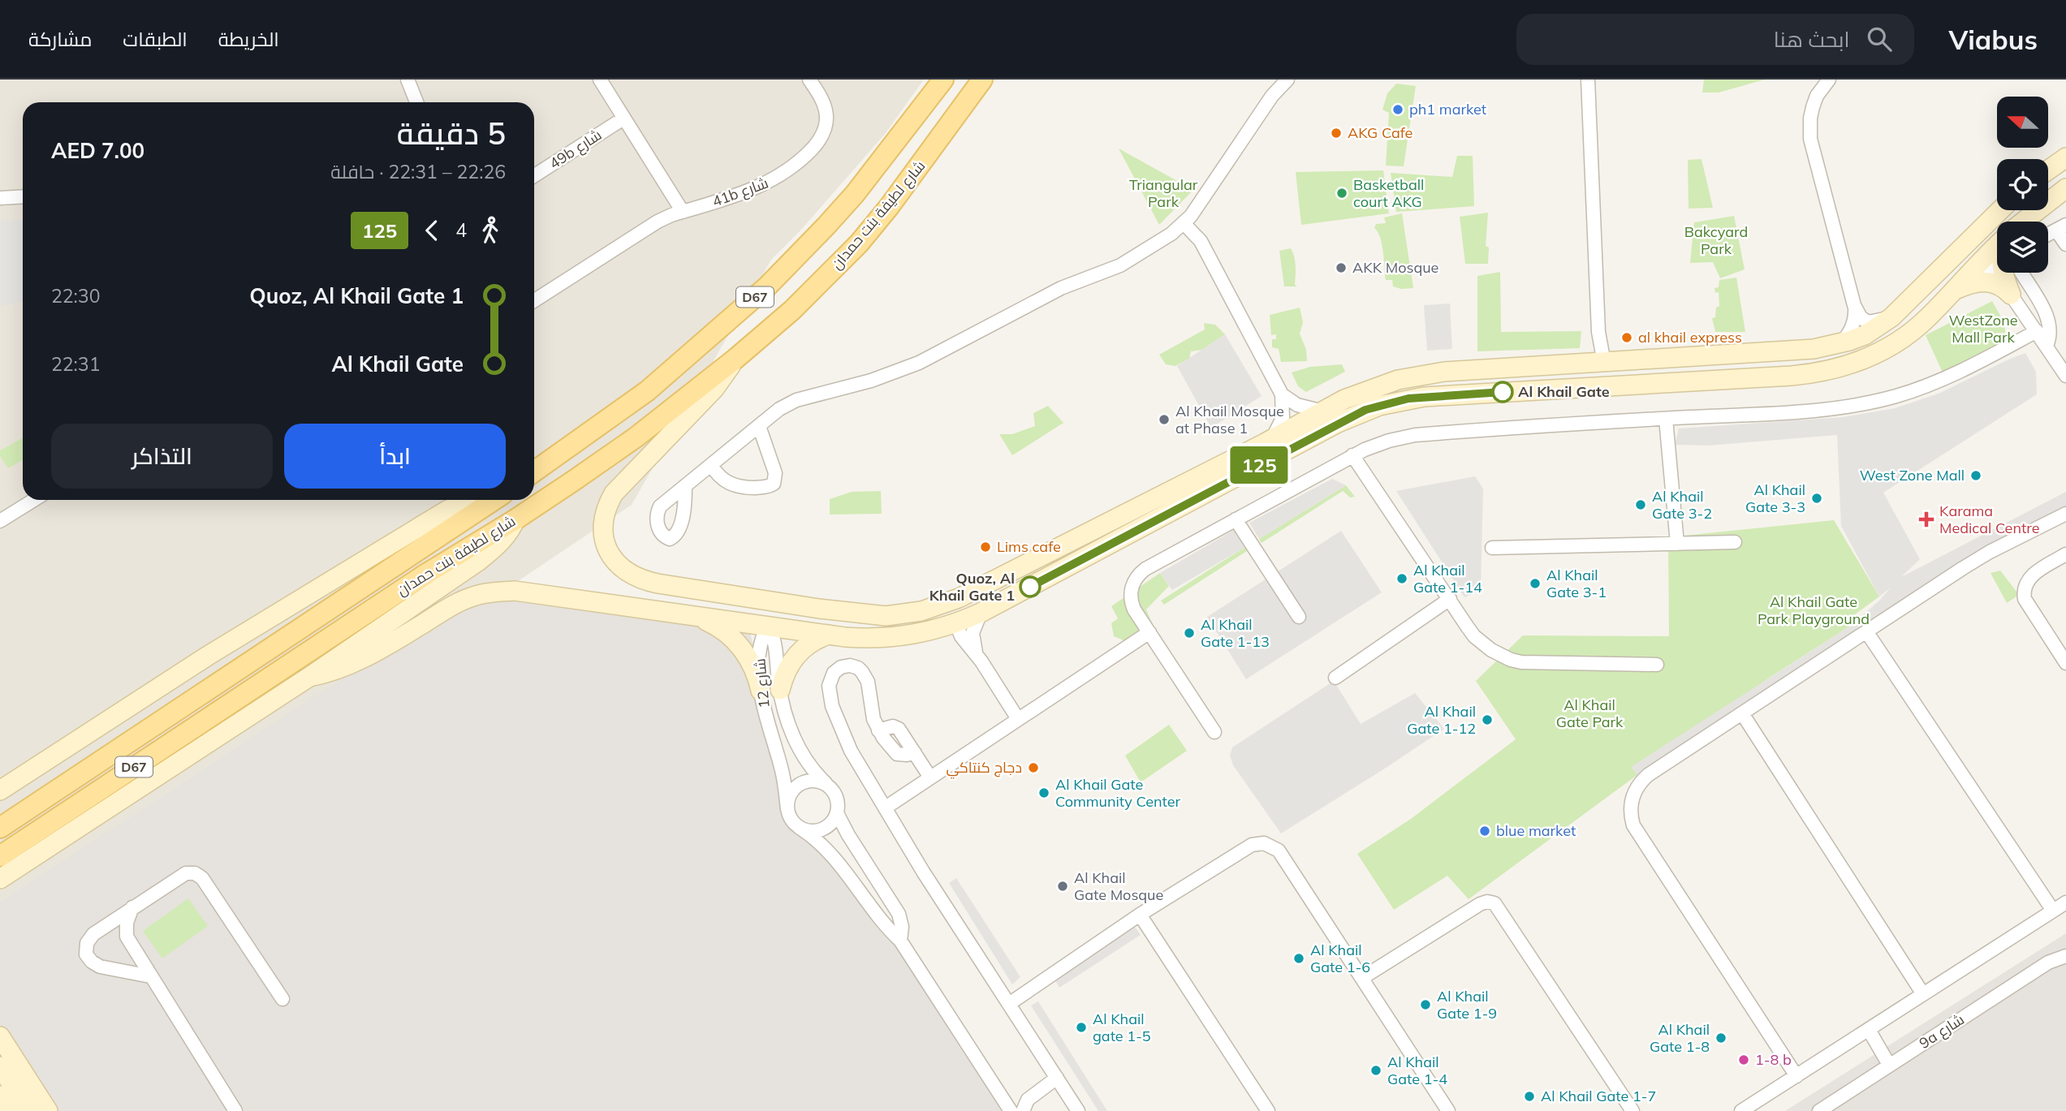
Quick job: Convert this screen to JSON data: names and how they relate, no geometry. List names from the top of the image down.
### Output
{
  "streets": {
    "main road": ["شارع لطيفة بنت حمدان", "D67"],
    "street": [
      "49b شارع",
      "41b شارع",
      "شارع 12",
      "9a شارع"
    ]
  },
  "parks": [
    "Triangular Park",
    "Bakcyard Park",
    "WestZone Mall Park",
    "Al Khail Gate Park Playground",
    "Al Khail Gate Park"
  ],
  "places": {
    "other": [
      "ph1 market",
      "AKG Cafe",
      "Basketball court AKG",
      "AKK Mosque",
      "al khail express",
      "Al Khail Gate",
      "Al Khail Mosque at Phase 1",
      "West Zone Mall",
      "Al Khail Gate 3-3",
      "Al Khail Gate 3-2",
      "Lims cafe",
      "Al Khail Gate 1-14",
      "Al Khail Gate 3-1",
      "Quoz, Al Khail Gate 1",
      "Al Khail Gate 1-13",
      "Al Khail Gate 1-12",
      "دجاج كنتاكي",
      "Al Khail Gate Community Center",
      "blue market",
      "Al Khail Gate Mosque",
      "Al Khail Gate 1-6",
      "Al Khail Gate 1-9",
      "Al Khail gate 1-5",
      "Al Khail Gate 1-8",
      "1-8 b",
      "Al Khail Gate 1-4",
      "Al Khail Gate 1-7"
    ],
    "health": ["Karama Medical Centre"]
  },
  "lines": ["bus line 125"],
  "north": "left",
  "page": {
    "header": "Viabus",
    "search": "ابحث هنا",
    "nav": ["الخريطة", "الطبقات", "مشاركة"],
    "on_map": "125",
    "heading": ["5 دقيقة", "22:26 – 22:31 · حافلة", "AED 7.00"],
    "legs": ["4", "125"],
    "list": [
      {
        "name": "Quoz, Al Khail Gate 1",
        "value": "22:30"
      },
      {
        "name": "Al Khail Gate",
        "value": "22:31"
      }
    ],
    "buttons": ["ابدأ", "التذاكر"]
  }
}
